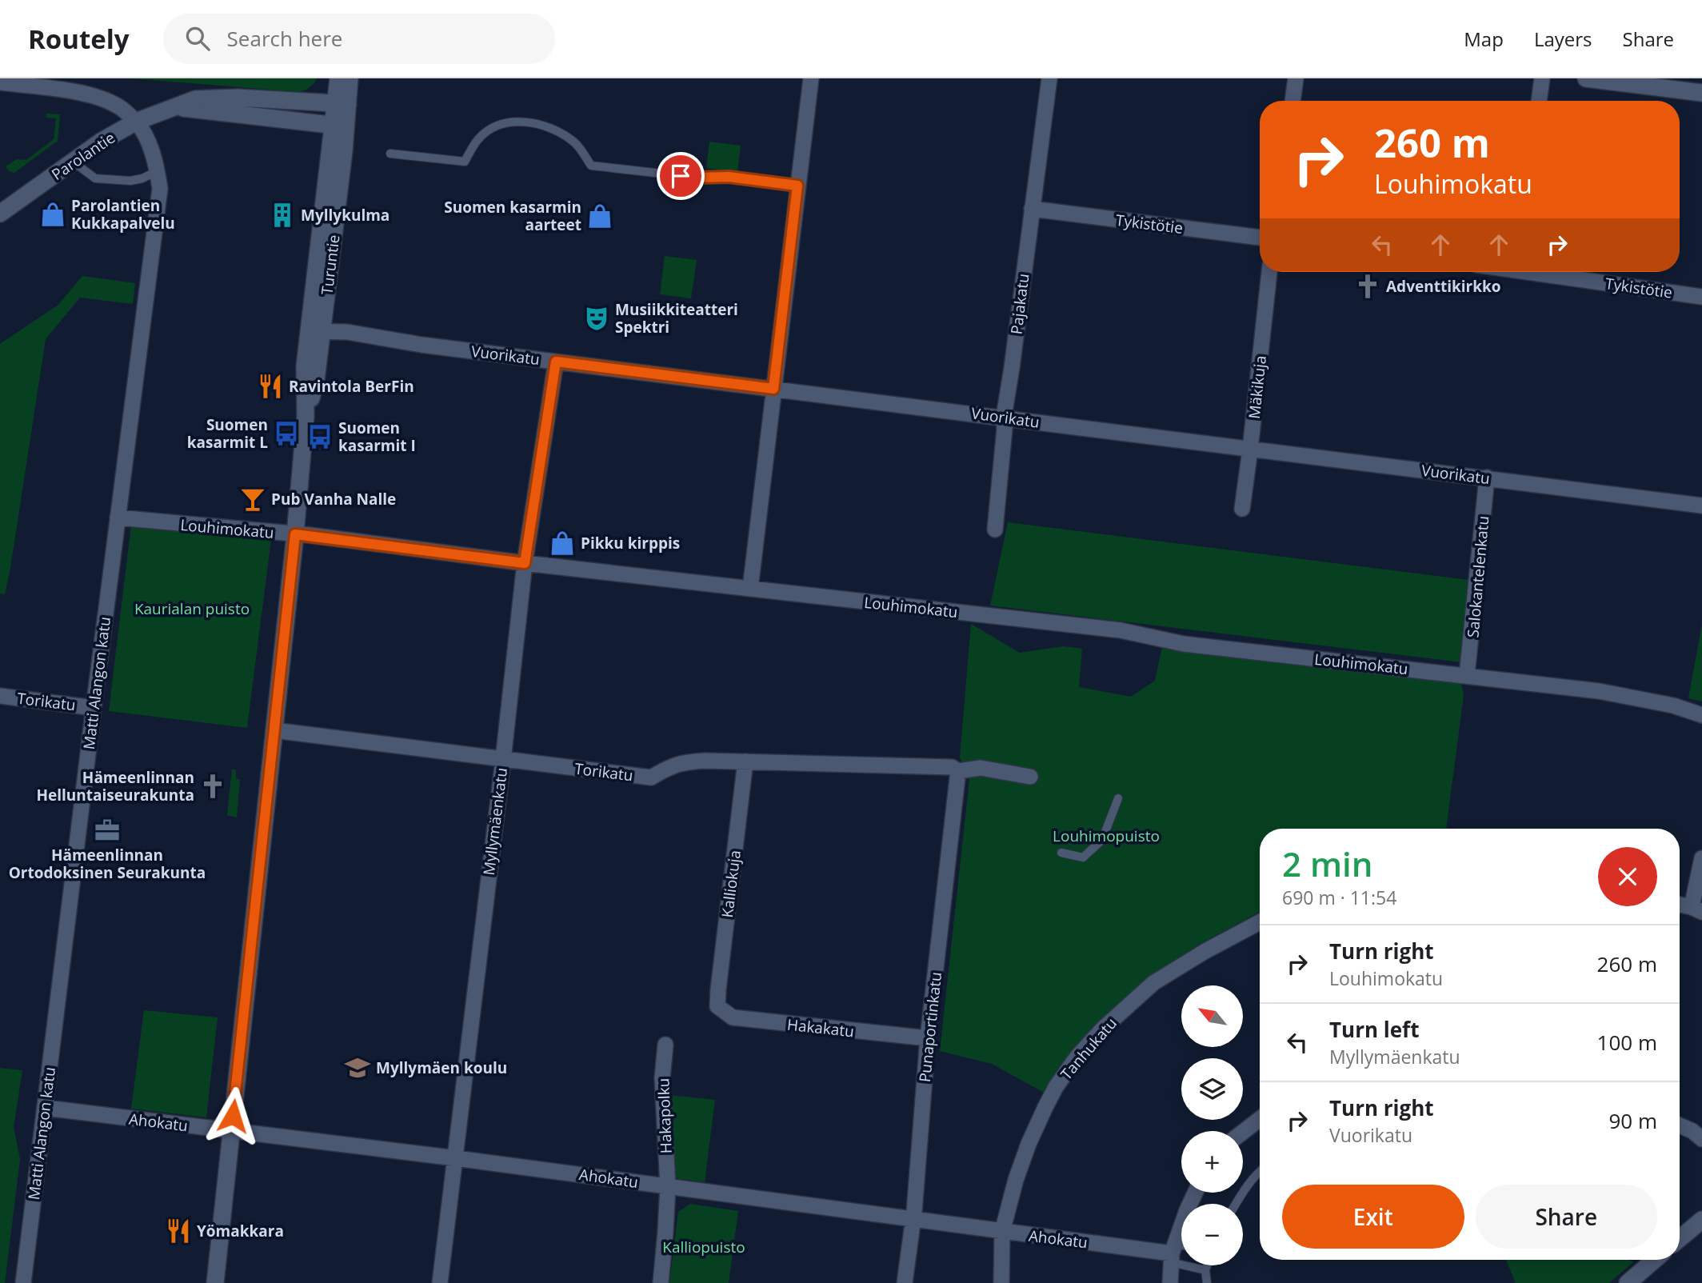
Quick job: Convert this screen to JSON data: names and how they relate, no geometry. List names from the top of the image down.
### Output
{
  "streets": {
    "main road": ["Parolantie", "Turuntie"],
    "street": [
      "Tykistötie",
      "Pajakatu",
      "Vuorikatu",
      "Mäkikuja",
      "Louhimokatu",
      "Salokantelenkatu",
      "Matti Alangon katu",
      "Torikatu",
      "Myllymäenkatu",
      "Kalliokuja",
      "Punaportinkatu",
      "Hakakatu",
      "Tanhukatu",
      "Hakapolku",
      "Ahokatu"
    ]
  },
  "crossings": [
    ["Parolantie", "Turuntie"],
    ["Parolantie", "Matti Alangon katu"],
    ["Tykistötie", "Pajakatu"],
    ["Turuntie", "Vuorikatu"],
    ["Turuntie", "Louhimokatu"],
    ["Turuntie", "Torikatu"],
    ["Turuntie", "Ahokatu"],
    ["Pajakatu", "Vuorikatu"],
    ["Vuorikatu", "Mäkikuja"],
    ["Vuorikatu", "Salokantelenkatu"],
    ["Vuorikatu", "Myllymäenkatu"],
    ["Louhimokatu", "Salokantelenkatu"],
    ["Louhimokatu", "Matti Alangon katu"],
    ["Louhimokatu", "Myllymäenkatu"],
    ["Matti Alangon katu", "Torikatu"],
    ["Matti Alangon katu", "Ahokatu"],
    ["Torikatu", "Myllymäenkatu"],
    ["Torikatu", "Kalliokuja"],
    ["Torikatu", "Punaportinkatu"],
    ["Myllymäenkatu", "Ahokatu"],
    ["Kalliokuja", "Hakakatu"],
    ["Punaportinkatu", "Hakakatu"],
    ["Punaportinkatu", "Ahokatu"],
    ["Tanhukatu", "Ahokatu"],
    ["Hakapolku", "Ahokatu"]
  ],
  "parks": ["Kaurialan puisto", "Louhimopuisto", "Kalliopuisto"],
  "places": {
    "shop": ["Parolantien Kukkapalvelu", "Suomen kasarmin aarteet", "Pikku kirppis"],
    "building": ["Myllykulma"],
    "church": ["Adventtikirkko", "Hämeenlinnan Helluntaiseurakunta"],
    "theatre": ["Musiikkiteatteri Spektri"],
    "restaurant": ["Ravintola BerFin", "Yömakkara"],
    "bus stop": ["Suomen kasarmit L", "Suomen kasarmit I"],
    "bar": ["Pub Vanha Nalle"],
    "office": ["Hämeenlinnan Ortodoksinen Seurakunta"],
    "school or university": ["Myllymäen koulu"]
  },
  "north": "top left",
  "page": {
    "header": "Routely",
    "search": "Search here",
    "nav": ["Map", "Layers", "Share"],
    "turn": ["260 m", "Louhimokatu"],
    "heading": ["2 min", "690 m · 11:54"],
    "list": [
      {
        "name": "Turn right",
        "note": "Louhimokatu",
        "value": "260 m"
      },
      {
        "name": "Turn left",
        "note": "Myllymäenkatu",
        "value": "100 m"
      },
      {
        "name": "Turn right",
        "note": "Vuorikatu",
        "value": "90 m"
      }
    ],
    "map_buttons": ["+", "−"],
    "buttons": ["Exit", "Share"]
  }
}
